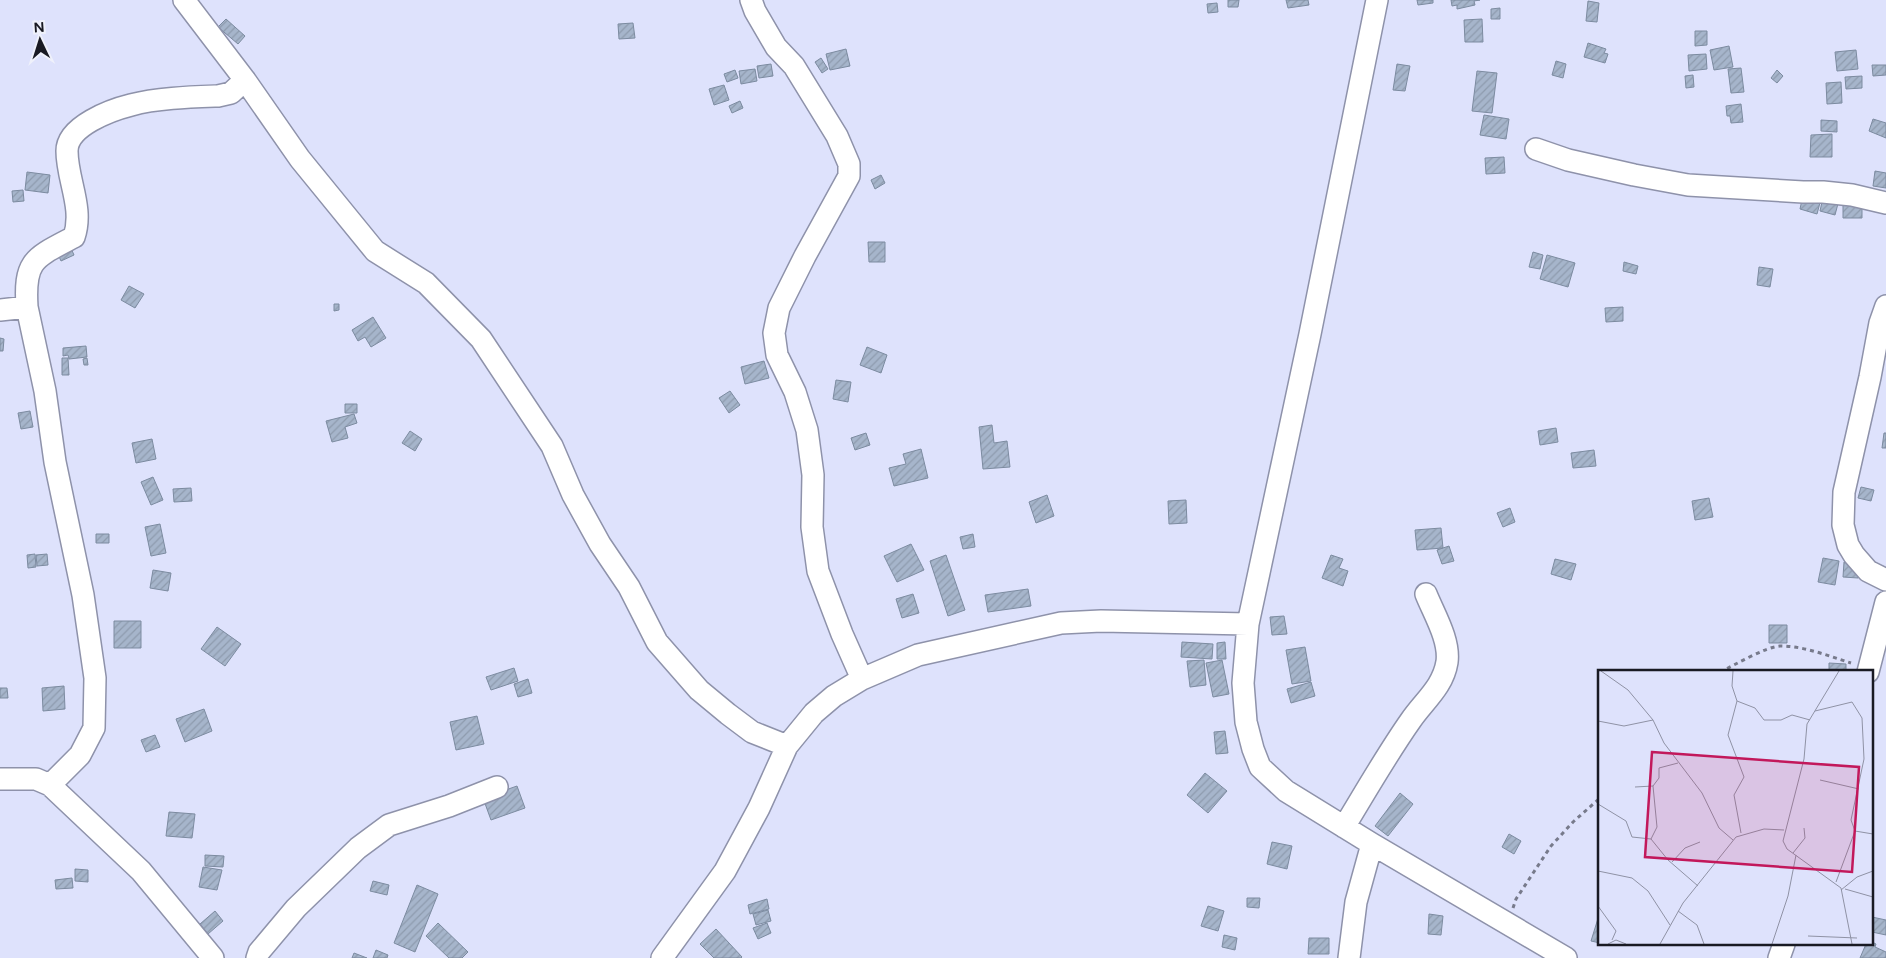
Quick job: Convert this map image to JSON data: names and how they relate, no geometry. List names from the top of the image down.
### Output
{
  "north": "top"
}
